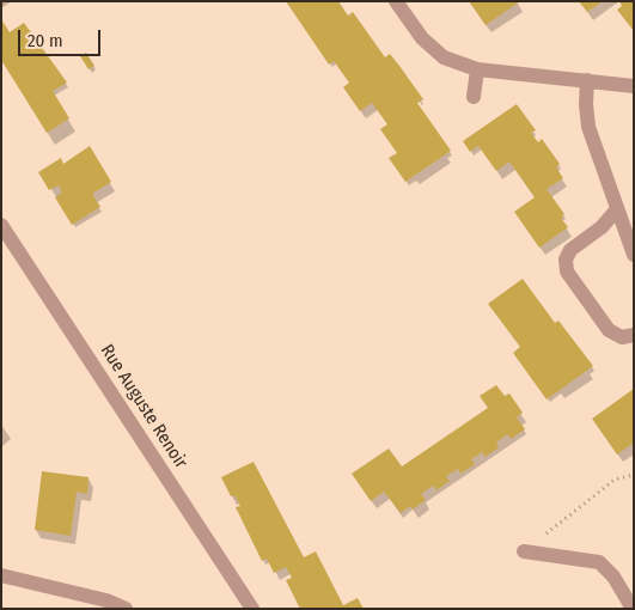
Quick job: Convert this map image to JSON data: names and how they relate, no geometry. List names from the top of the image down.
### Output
{
  "streets": {
    "street": ["Rue Auguste Renoir"]
  },
  "scale_bar": "20 m"
}
